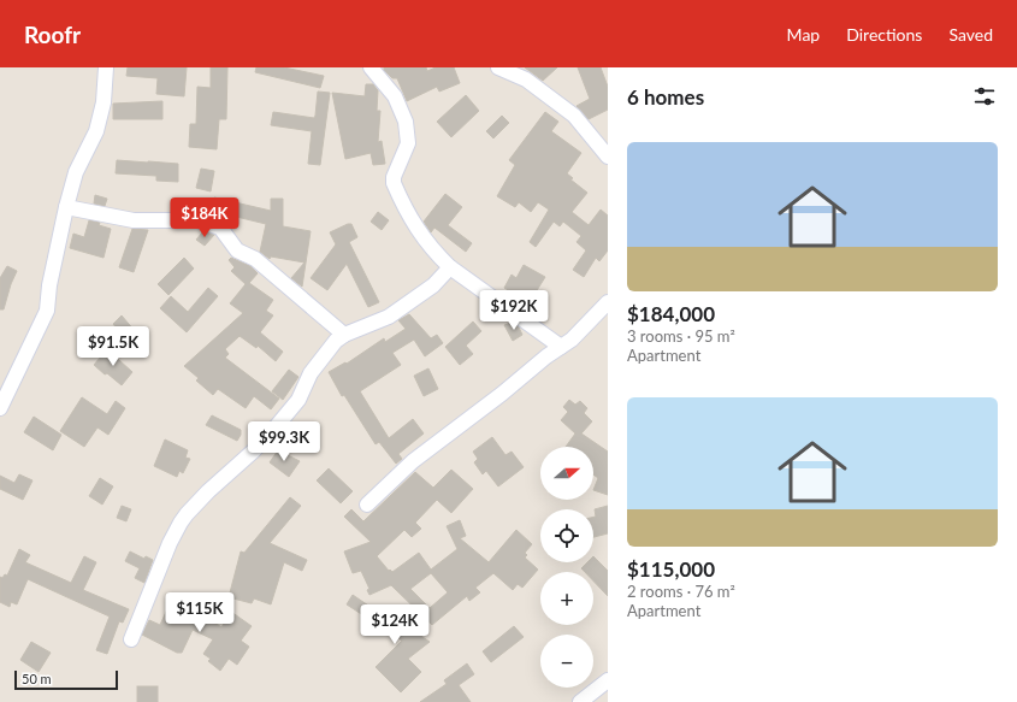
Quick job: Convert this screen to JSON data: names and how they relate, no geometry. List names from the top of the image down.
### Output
{
  "scale_bar": "50 m",
  "north": "right",
  "page": {
    "header": "Roofr",
    "nav": ["Map", "Directions", "Saved"],
    "heading": "6 homes",
    "list": [
      {
        "name": "$184,000",
        "note": "3 rooms · 95 m² · Apartment"
      },
      {
        "name": "$115,000",
        "note": "2 rooms · 76 m² · Apartment"
      }
    ],
    "price": [
      "$184K",
      "$192K",
      "$91.5K",
      "$99.3K",
      "$115K",
      "$124K"
    ],
    "map_buttons": ["+", "−"],
    "scale": "50 m"
  }
}
